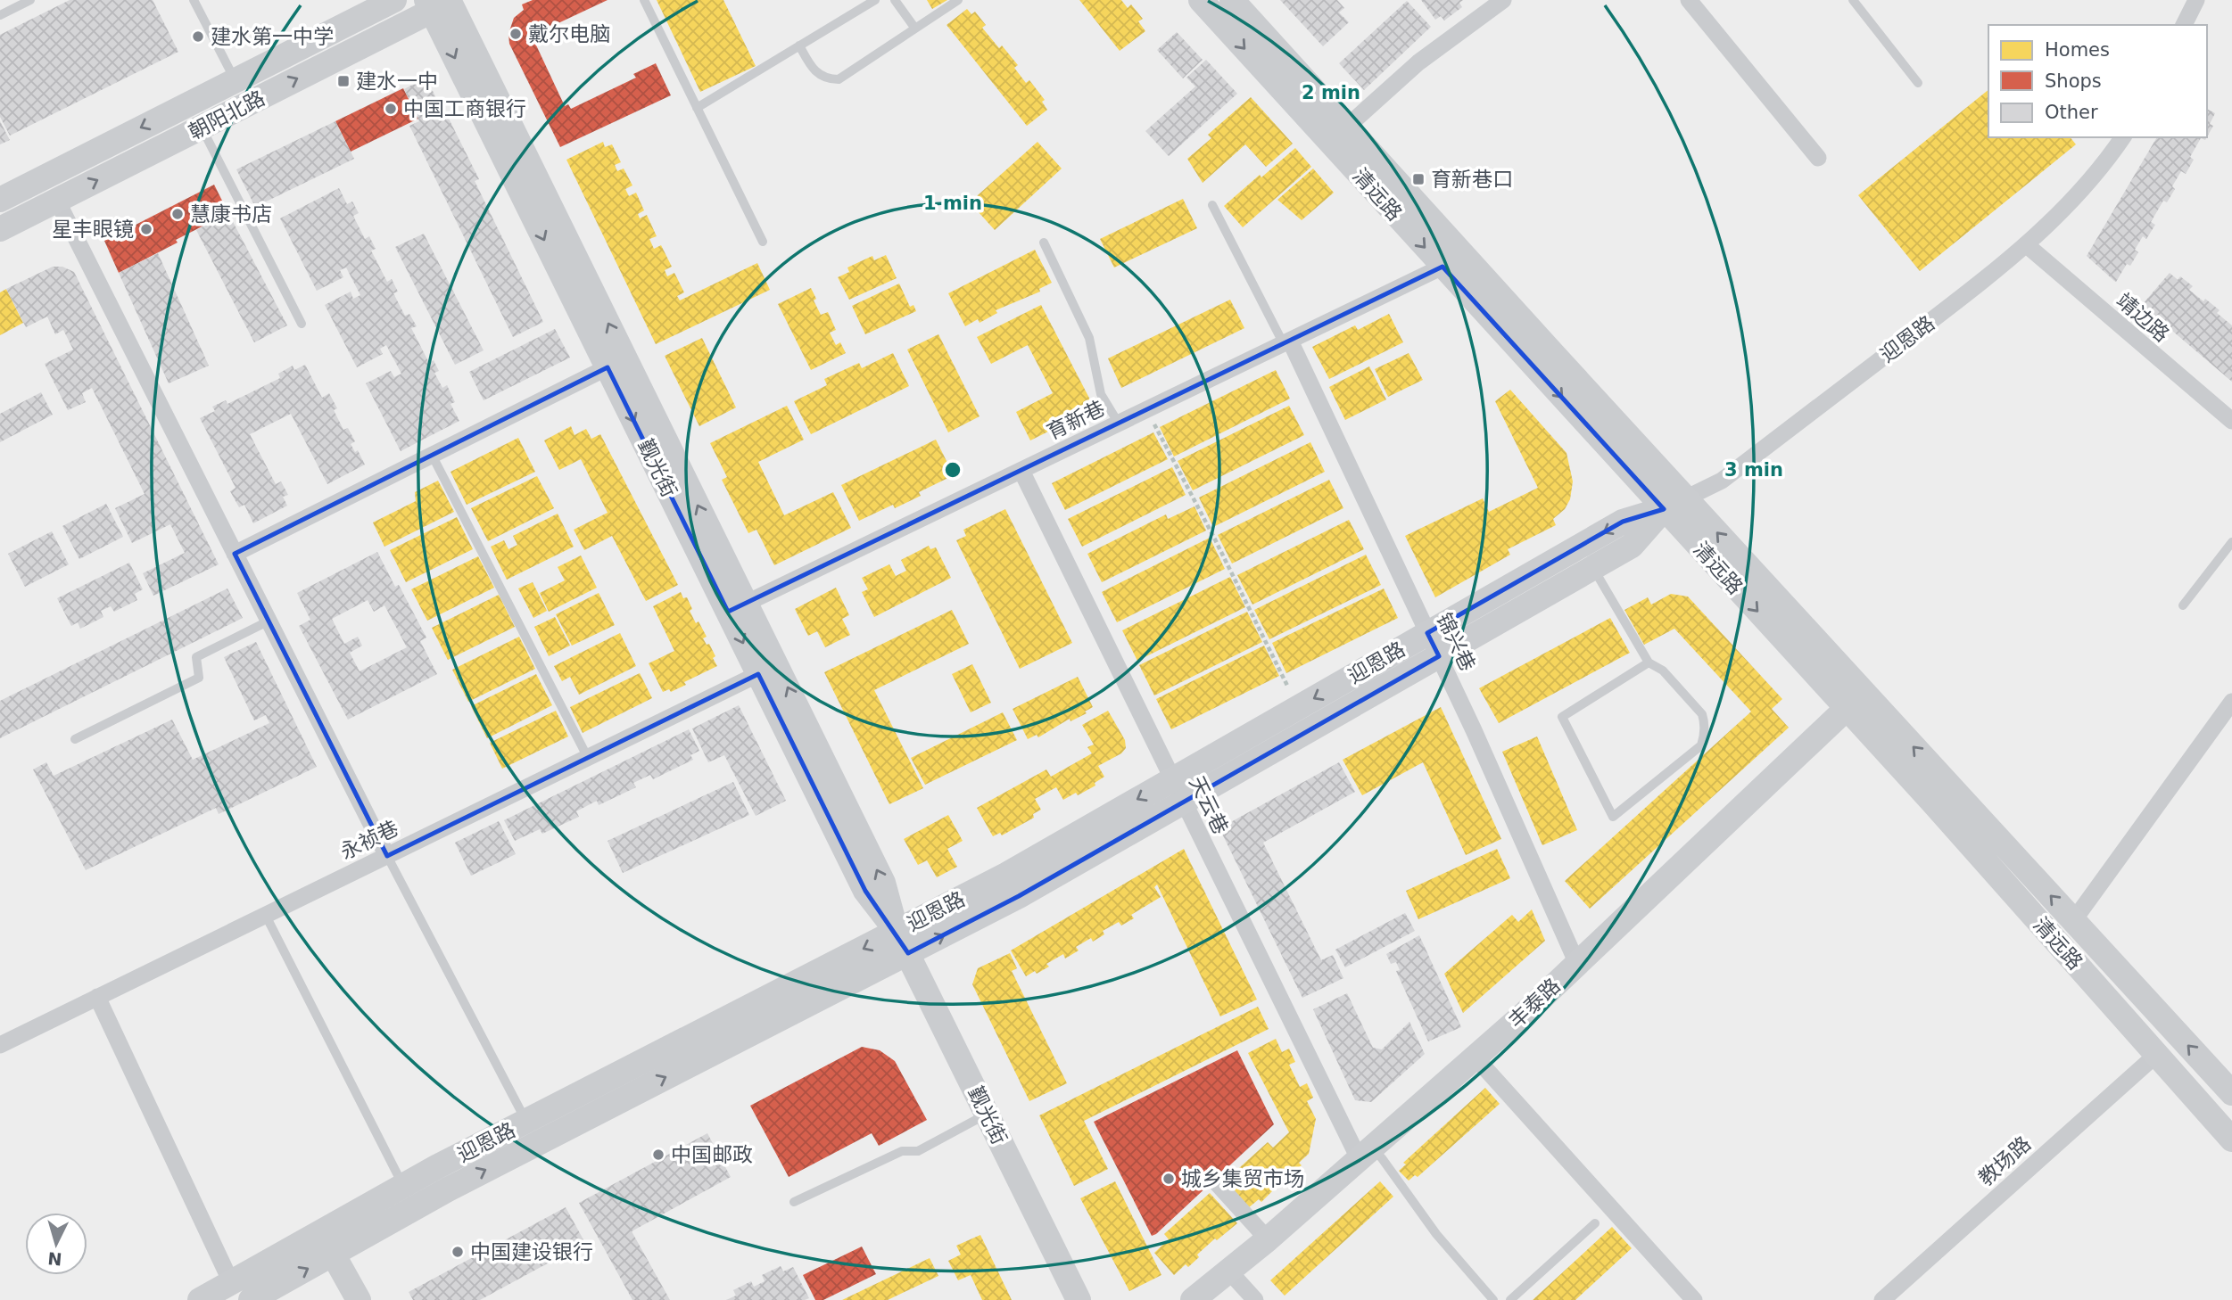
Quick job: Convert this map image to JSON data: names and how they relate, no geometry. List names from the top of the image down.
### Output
{
  "streets": {
    "street": [
      "朝阳北路",
      "清远路",
      "靖边路",
      "迎恩路",
      "育新巷",
      "觐光街",
      "锦兴巷",
      "天云巷",
      "永祯巷",
      "丰泰路",
      "教场路"
    ]
  },
  "crossings": [
    ["朝阳北路", "觐光街"],
    ["清远路", "迎恩路"],
    ["清远路", "育新巷"],
    ["清远路", "丰泰路"],
    ["清远路", "教场路"],
    ["靖边路", "迎恩路"],
    ["迎恩路", "觐光街"],
    ["迎恩路", "锦兴巷"],
    ["迎恩路", "天云巷"],
    ["育新巷", "觐光街"],
    ["育新巷", "锦兴巷"],
    ["育新巷", "天云巷"],
    ["觐光街", "永祯巷"],
    ["锦兴巷", "丰泰路"],
    ["天云巷", "丰泰路"]
  ],
  "places": {
    "other": [
      "戴尔电脑",
      "建水第一中学",
      "中国工商银行",
      "慧康书店",
      "星丰眼镜",
      "中国邮政",
      "城乡集贸市场",
      "中国建设银行"
    ],
    "transit": ["建水一中", "育新巷口"]
  },
  "legend": ["Homes", "Shops", "Other"],
  "north": "bottom",
  "rings": ["2 min", "1 min", "3 min"]
}
